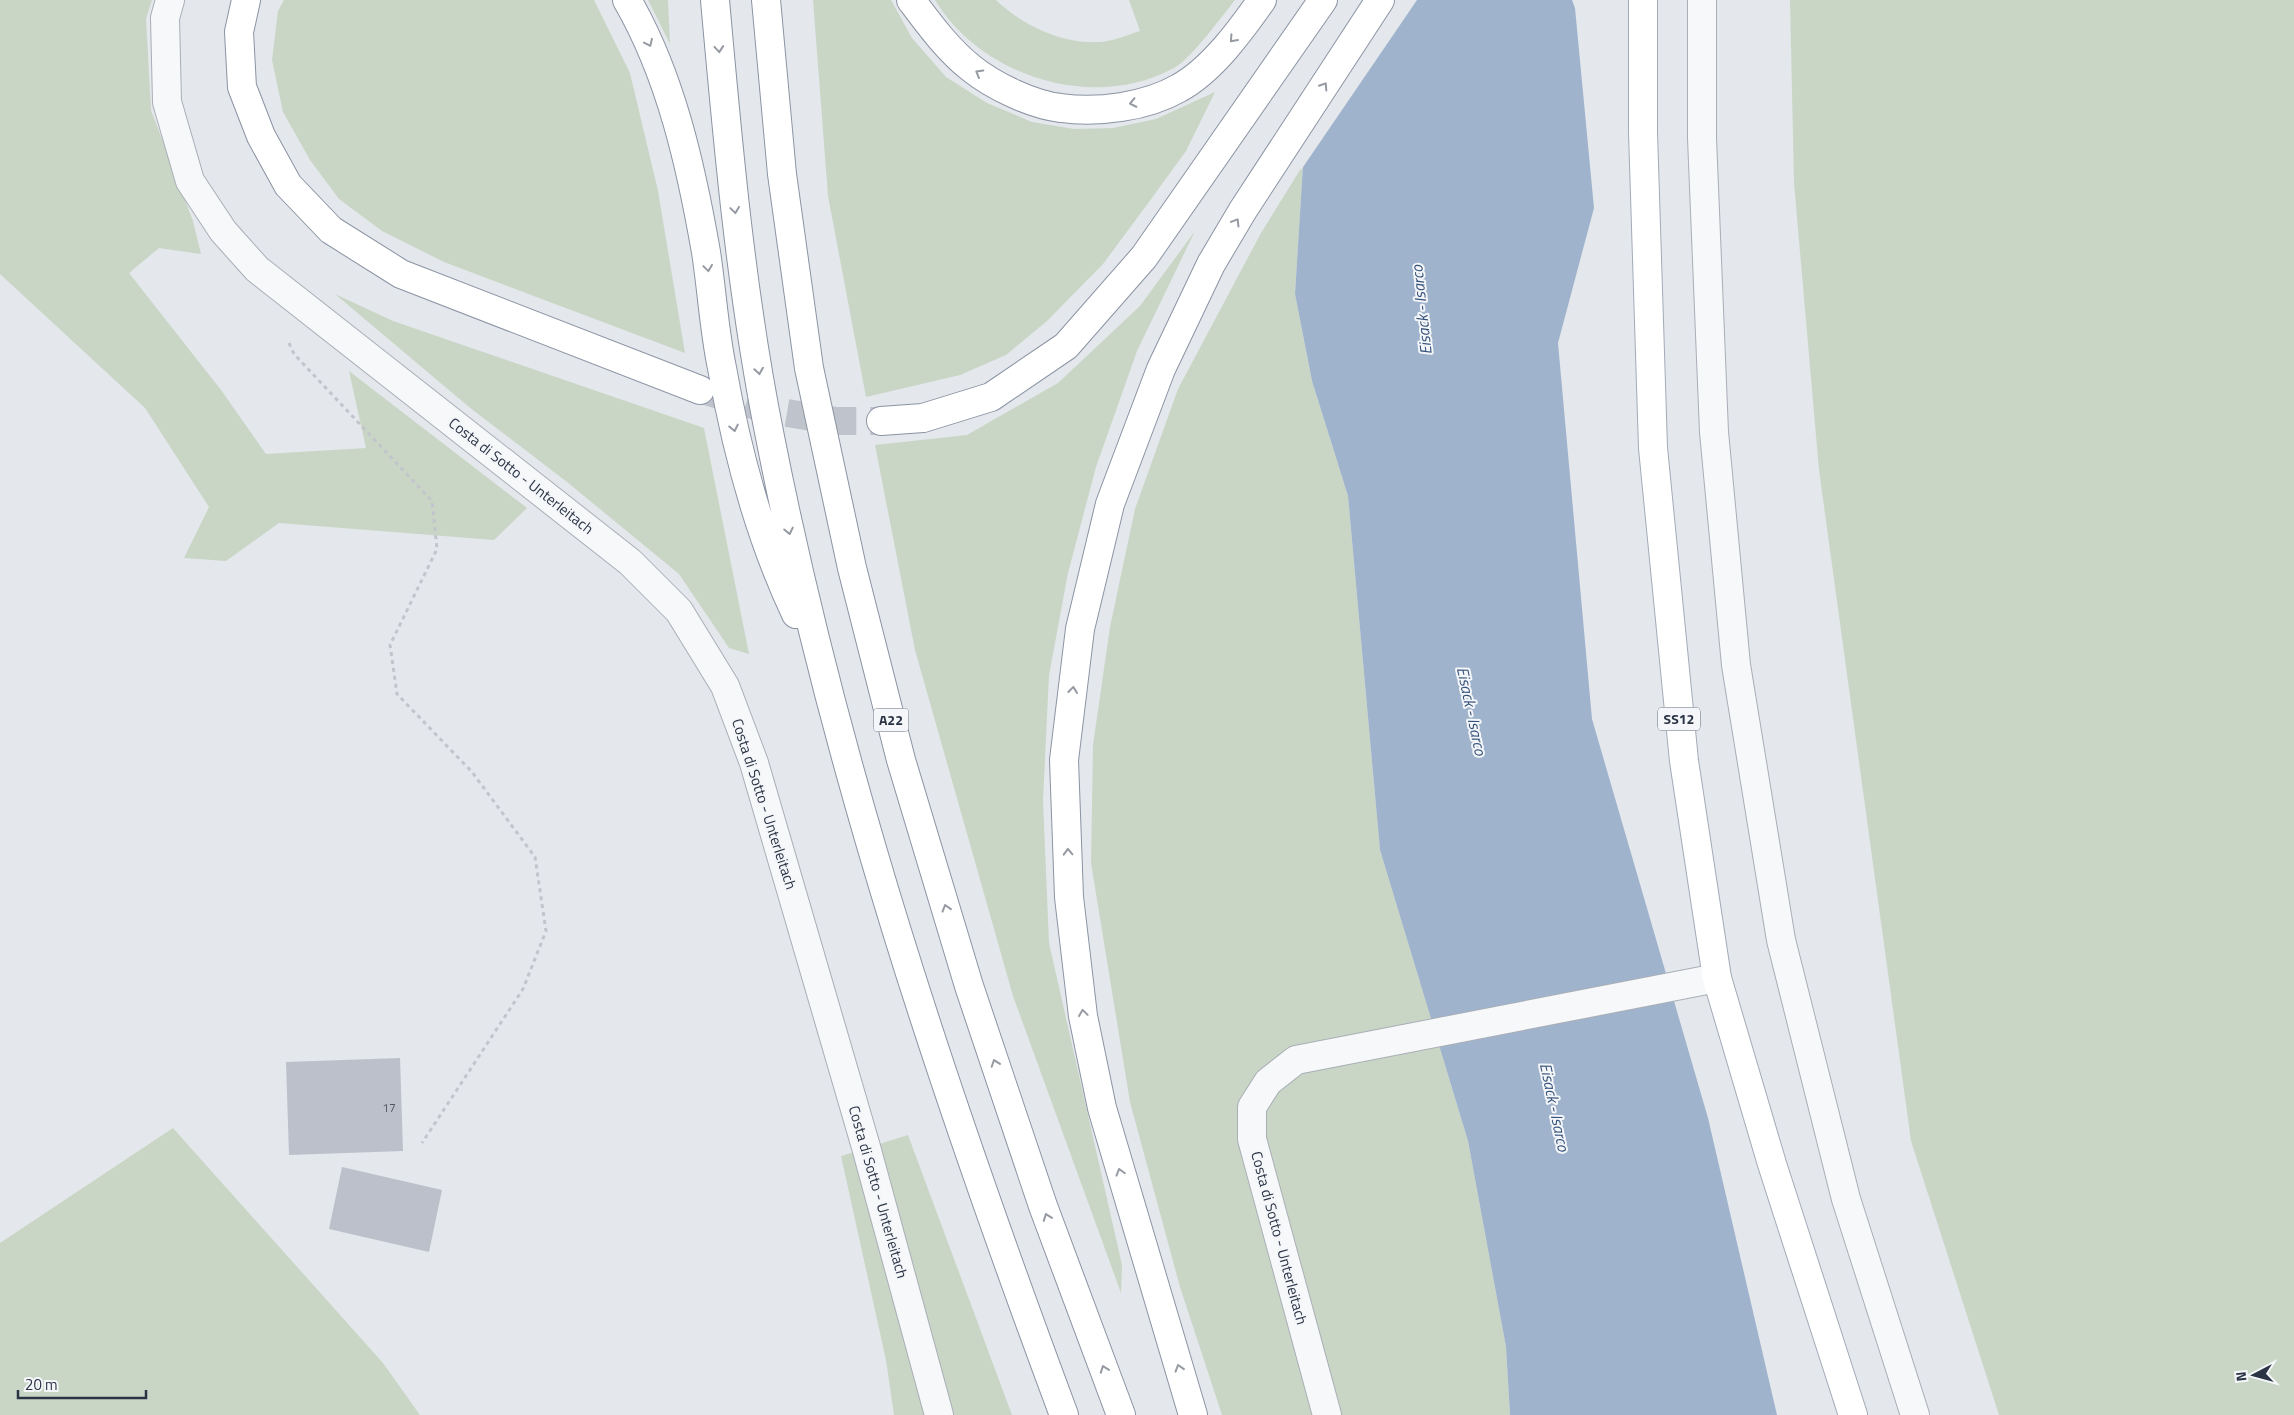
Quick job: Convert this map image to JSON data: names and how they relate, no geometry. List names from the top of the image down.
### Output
{
  "streets": {
    "main road": ["SS12", "A22"],
    "street": ["Costa di Sotto - Unterleitach"]
  },
  "crossings": [
    ["Costa di Sotto - Unterleitach", "SS12"]
  ],
  "water": ["Eisack - Isarco"],
  "house_numbers": ["17"],
  "scale_bar": "20 m",
  "north": "left"
}
